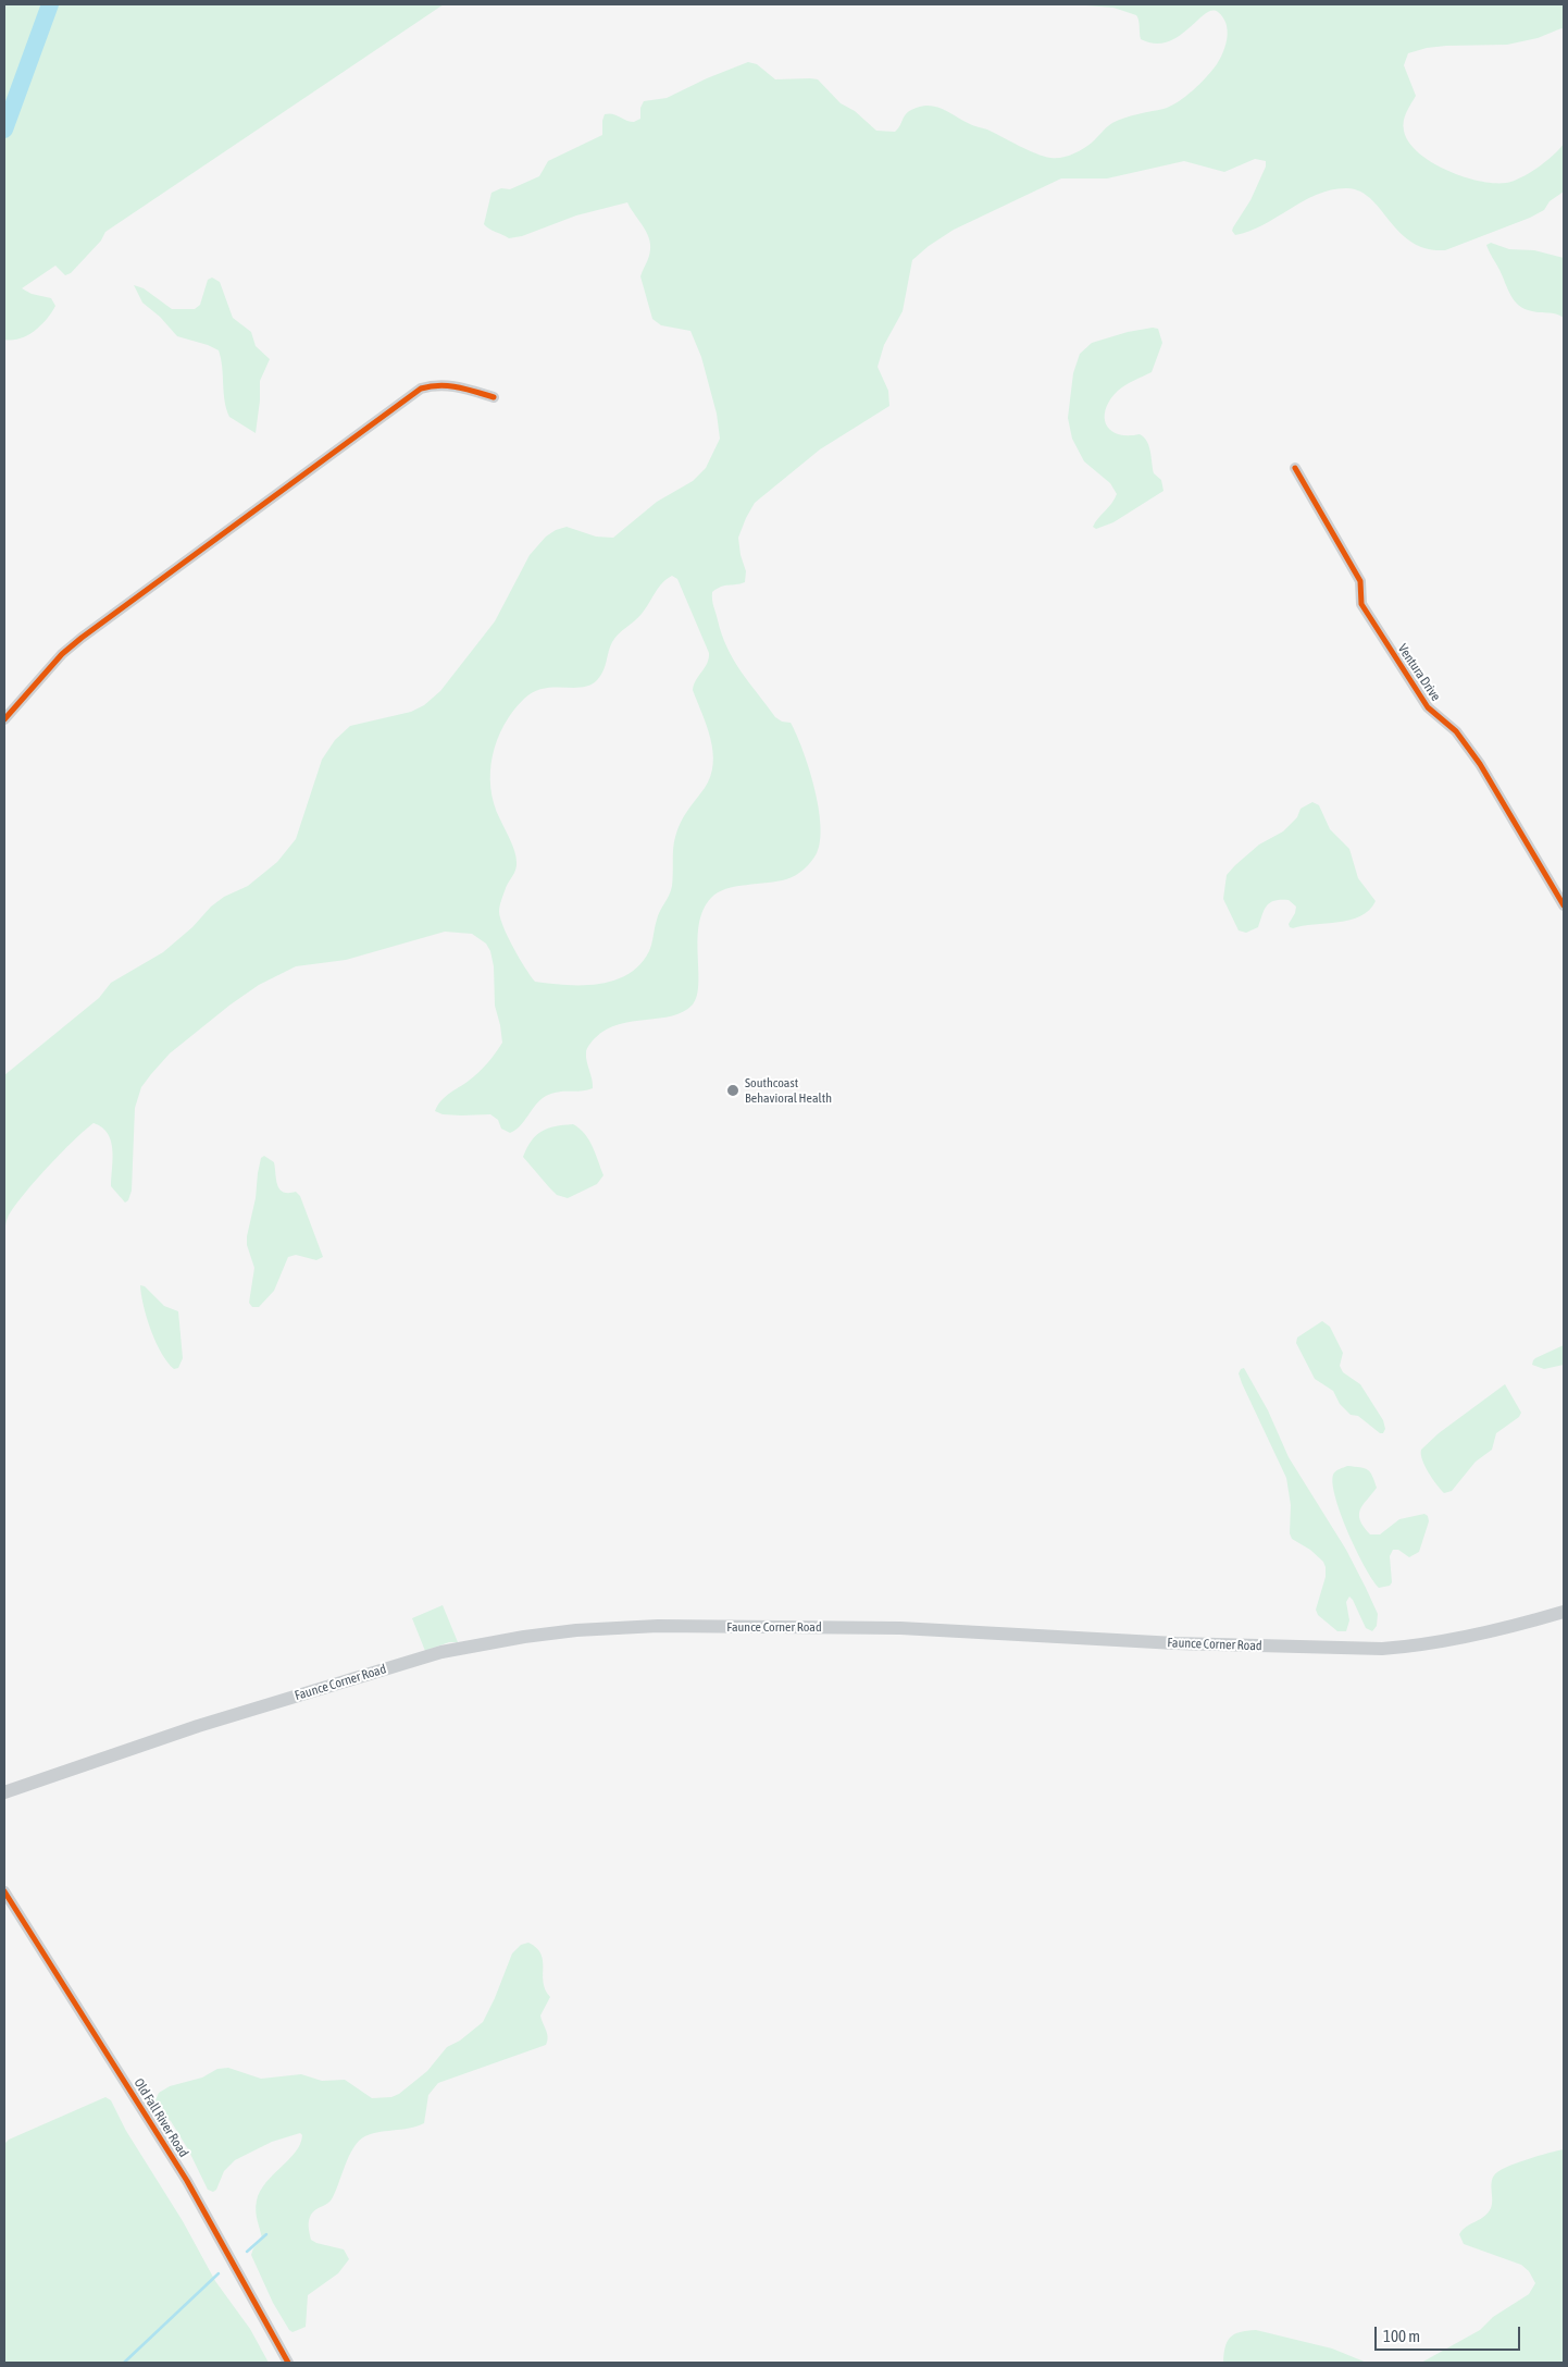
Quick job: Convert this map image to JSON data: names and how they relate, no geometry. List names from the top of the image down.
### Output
{
  "streets": {
    "main road": ["Faunce Corner Road"],
    "street": ["Ventura Drive", "Old Fall River Road"]
  },
  "places": ["Southcoast Behavioral Health"],
  "scale_bar": "100 m"
}
